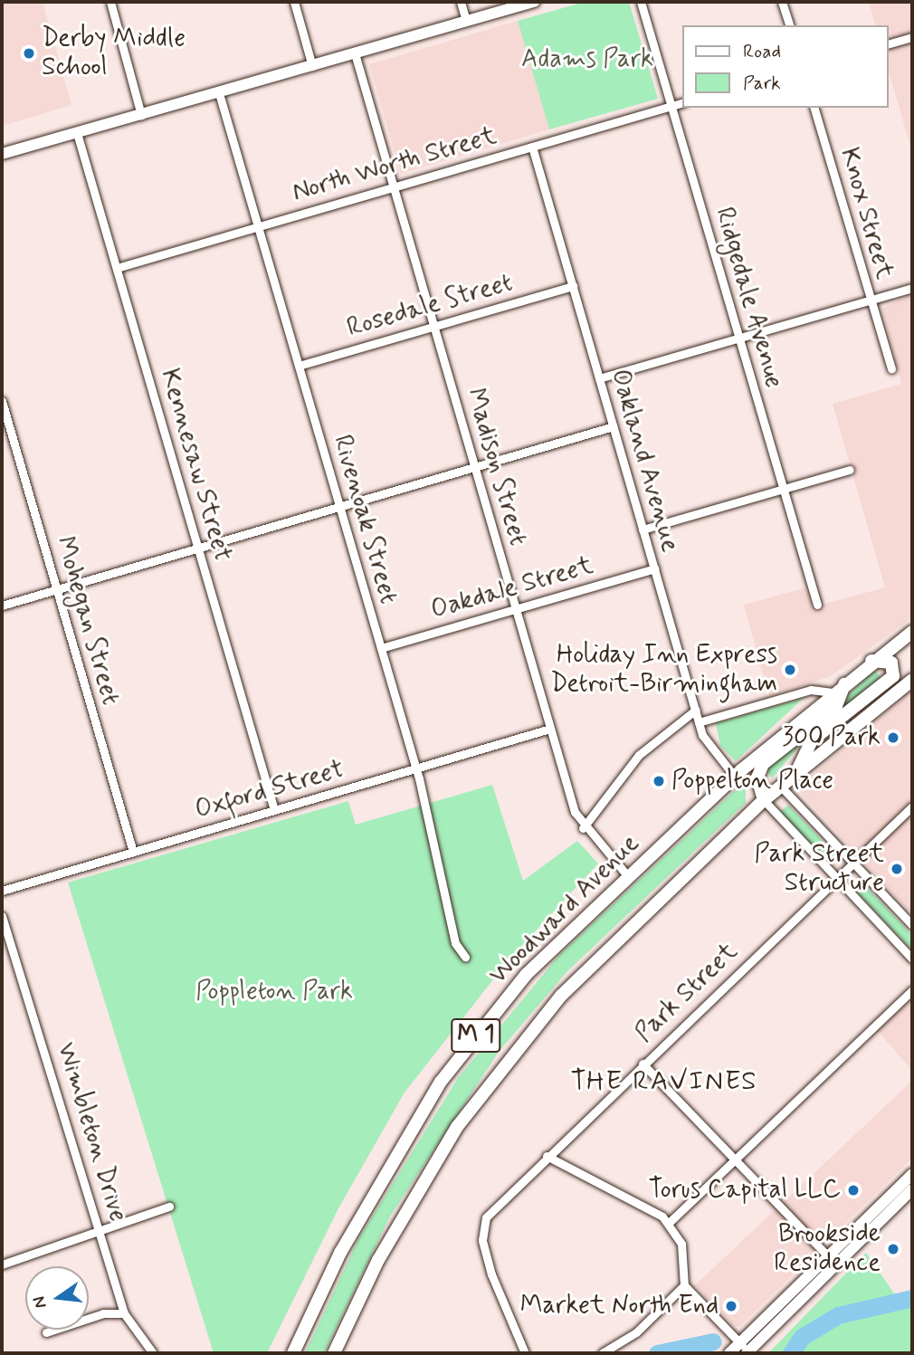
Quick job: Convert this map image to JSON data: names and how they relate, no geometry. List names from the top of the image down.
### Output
{
  "streets": {
    "main road": ["Woodward Avenue", "M 1"],
    "street": [
      "North Worth Street",
      "Knox Street",
      "Ridgedale Avenue",
      "Rosedale Street",
      "Oakland Avenue",
      "Kennesaw Street",
      "Madison Street",
      "Rivenoak Street",
      "Oakdale Street",
      "Mohegan Street",
      "Oxford Street",
      "Park Street",
      "Wimbleton Drive"
    ]
  },
  "crossings": [
    ["North Worth Street", "Ridgedale Avenue"],
    ["North Worth Street", "Oakland Avenue"],
    ["North Worth Street", "Kennesaw Street"],
    ["North Worth Street", "Madison Street"],
    ["North Worth Street", "Rivenoak Street"],
    ["Rosedale Street", "Oakland Avenue"],
    ["Rosedale Street", "Madison Street"],
    ["Rosedale Street", "Rivenoak Street"],
    ["Oakland Avenue", "Oakdale Street"],
    ["Oakland Avenue", "Woodward Avenue"],
    ["Kennesaw Street", "Oxford Street"],
    ["Madison Street", "Oakdale Street"],
    ["Madison Street", "Oxford Street"],
    ["Madison Street", "Woodward Avenue"],
    ["Rivenoak Street", "Oakdale Street"],
    ["Rivenoak Street", "Oxford Street"],
    ["Mohegan Street", "Oxford Street"]
  ],
  "districts": ["THE RAVINES"],
  "parks": ["Adams Park", "Poppleton Park"],
  "places": [
    "Derby Middle School",
    "Holiday Inn Express Detroit-Birmingham",
    "300 Park",
    "Poppelton Place",
    "Park Street Structure",
    "Torus Capital LLC",
    "Brookside Residence",
    "Market North End"
  ],
  "legend": ["Road", "Park"],
  "north": "left"
}
